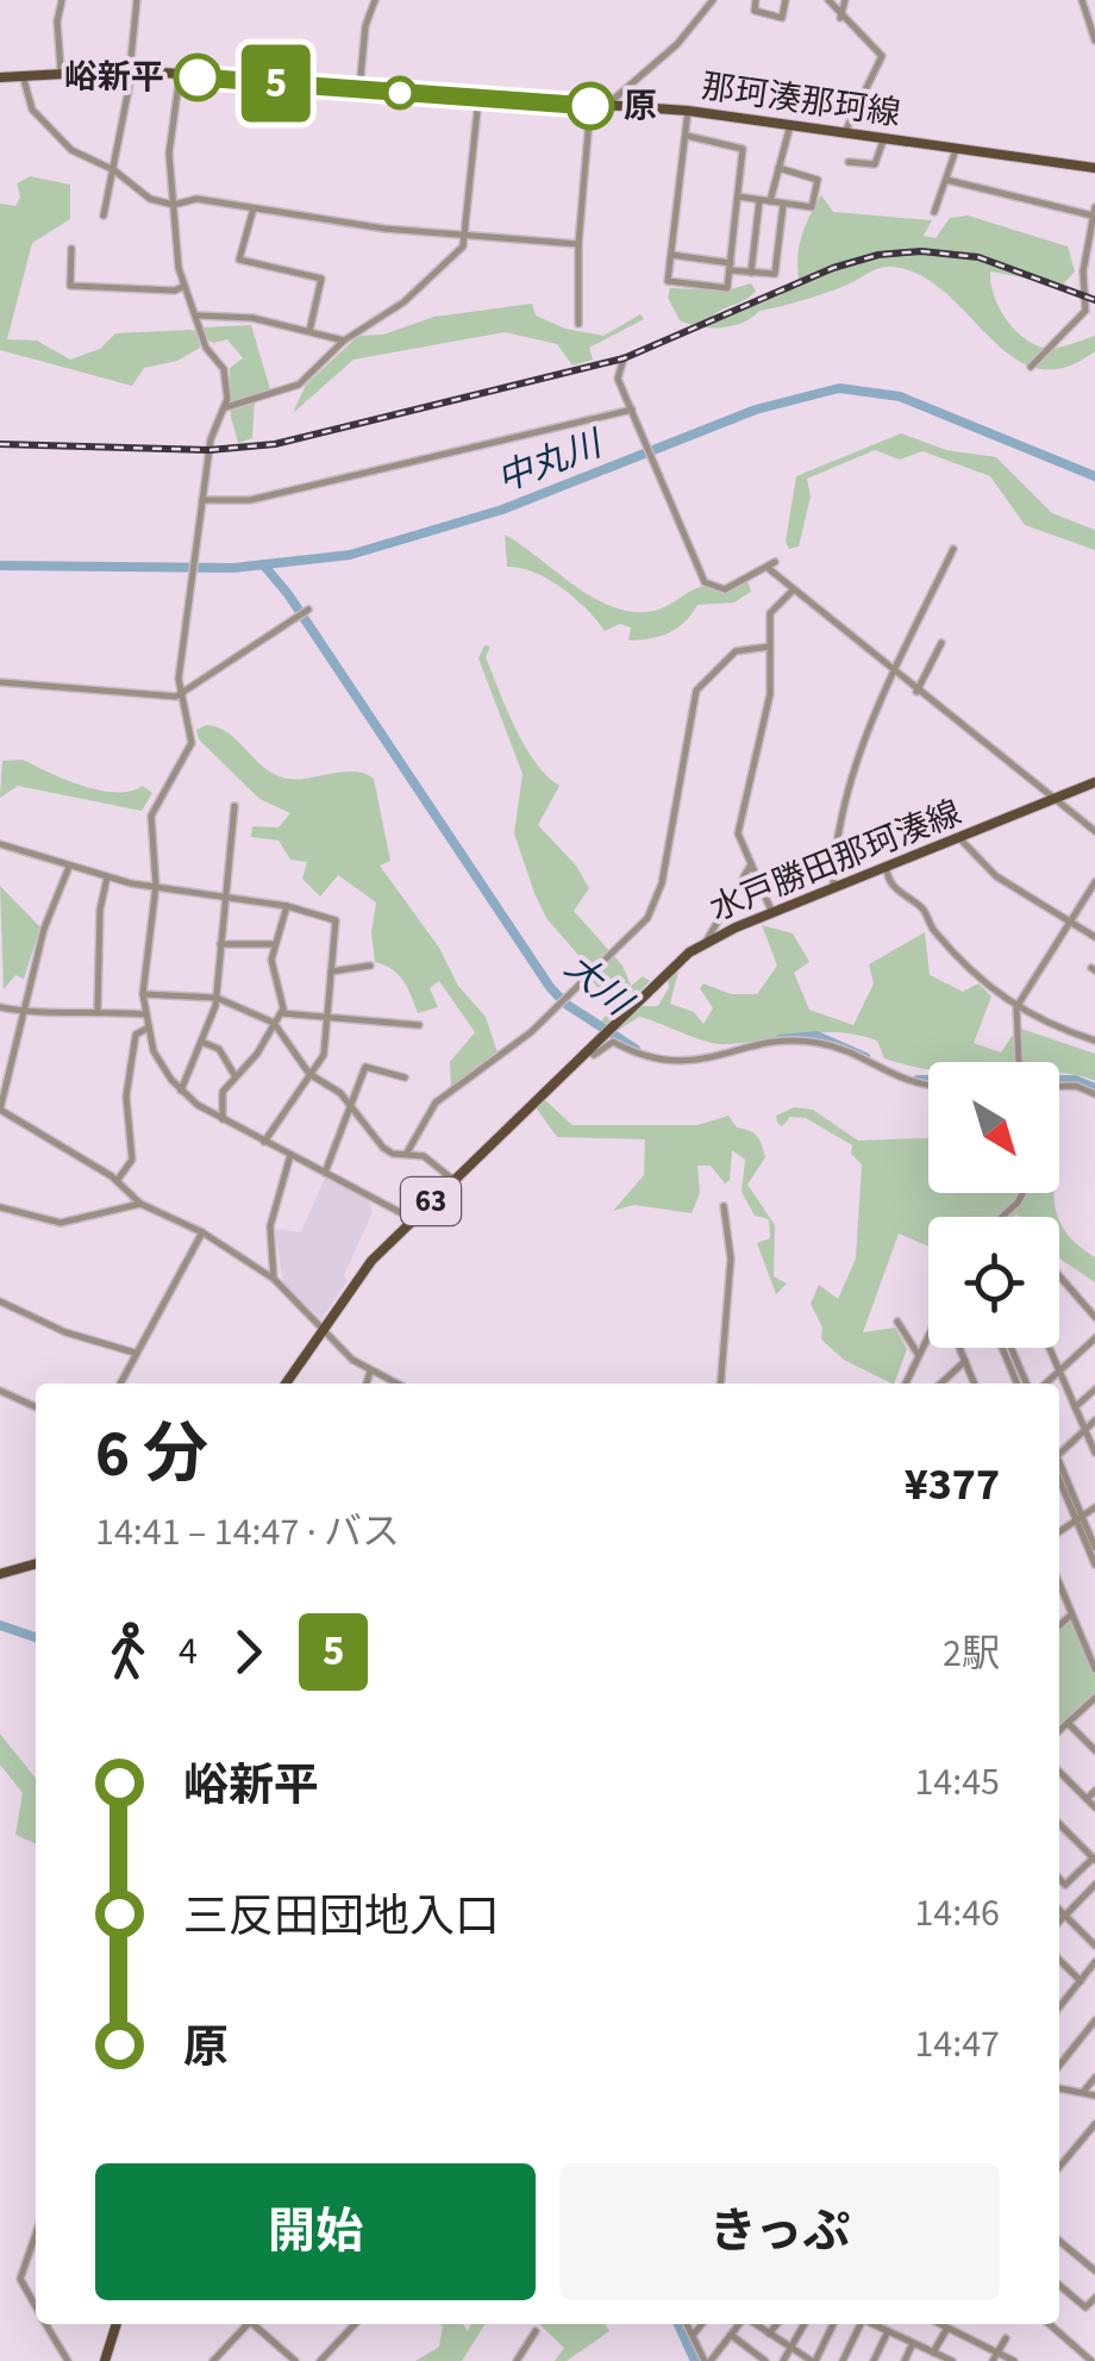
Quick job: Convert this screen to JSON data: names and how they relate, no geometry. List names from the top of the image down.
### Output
{
  "streets": {
    "main road": ["那珂湊那珂線", "水戸勝田那珂湊線", "63"]
  },
  "water": ["中丸川", "大川"],
  "places": ["峪新平", "原"],
  "lines": ["bus line 5"],
  "north": "bottom right",
  "page": {
    "on_map": "5",
    "heading": ["6 分", "14:41 – 14:47 · バス", "¥377"],
    "legs": ["4", "5", "2駅"],
    "list": [
      {
        "name": "峪新平",
        "value": "14:45"
      },
      {
        "name": "三反田団地入口",
        "value": "14:46"
      },
      {
        "name": "原",
        "value": "14:47"
      }
    ],
    "buttons": ["開始", "きっぷ"]
  }
}
